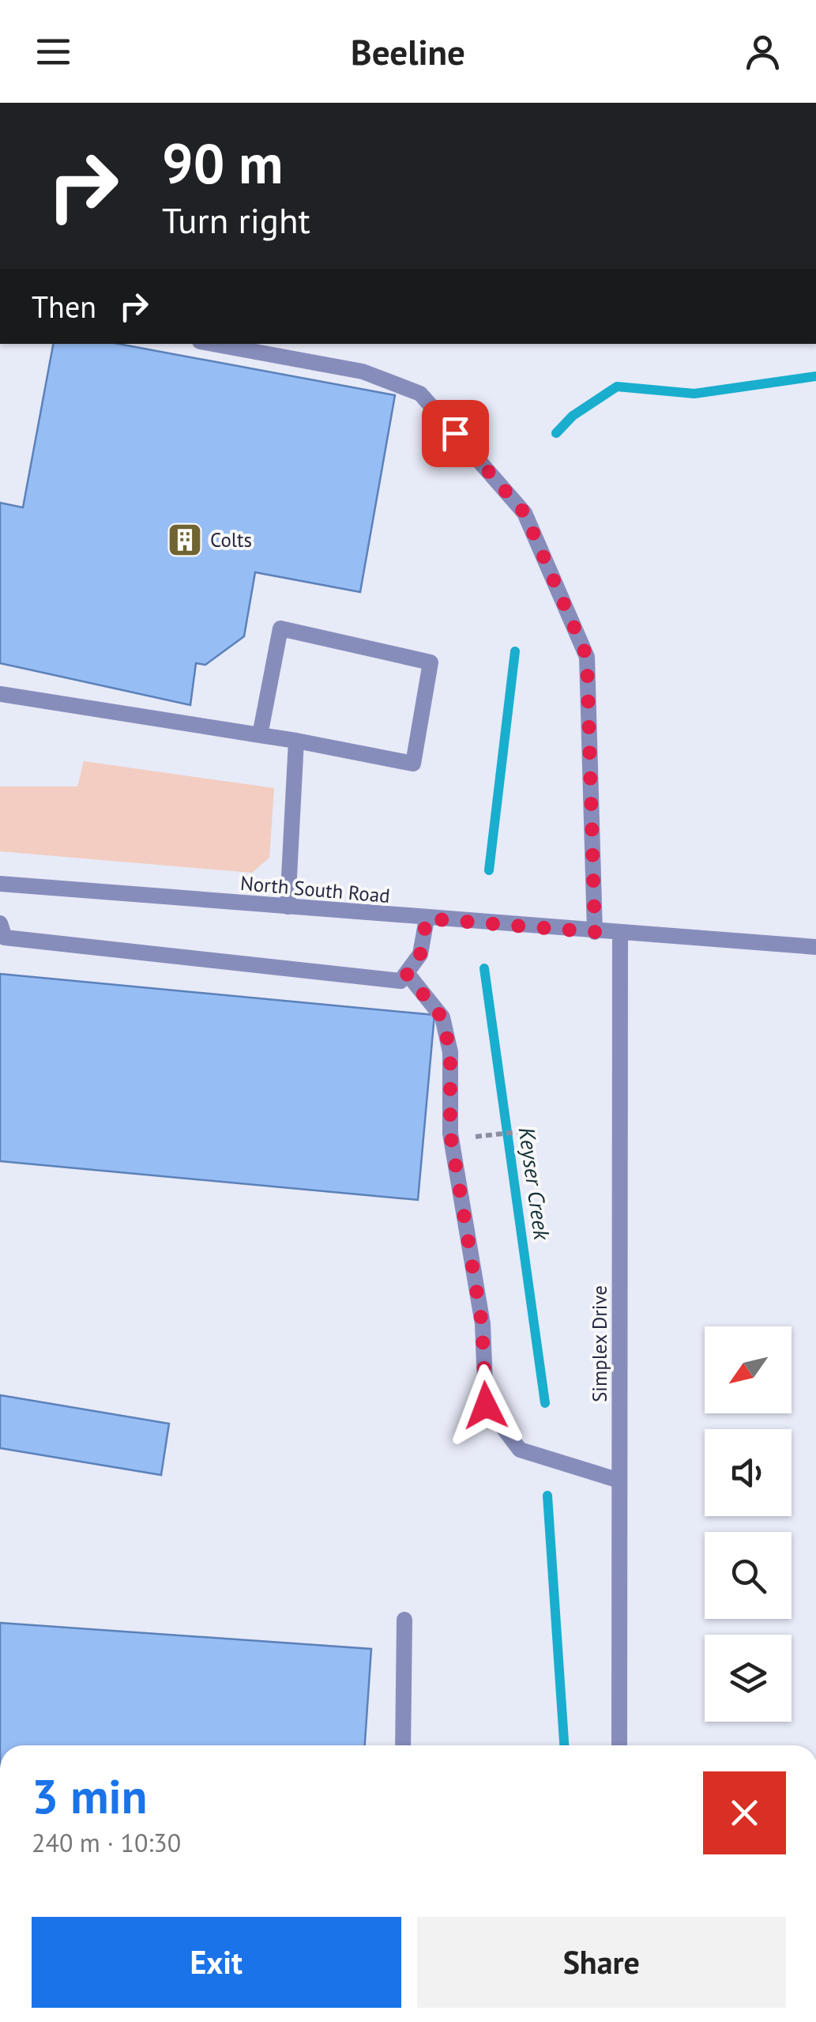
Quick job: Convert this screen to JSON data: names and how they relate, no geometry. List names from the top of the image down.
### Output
{
  "streets": {
    "street": ["North South Road", "Simplex Drive"]
  },
  "crossings": [
    ["North South Road", "Simplex Drive"]
  ],
  "water": ["Keyser Creek"],
  "places": {
    "building": ["Colts"]
  },
  "north": "bottom left",
  "page": {
    "header": "Beeline",
    "turn": ["90 m", "Turn right"],
    "then": "Then",
    "heading": ["3 min", "240 m · 10:30"],
    "buttons": ["Exit", "Share"]
  }
}
